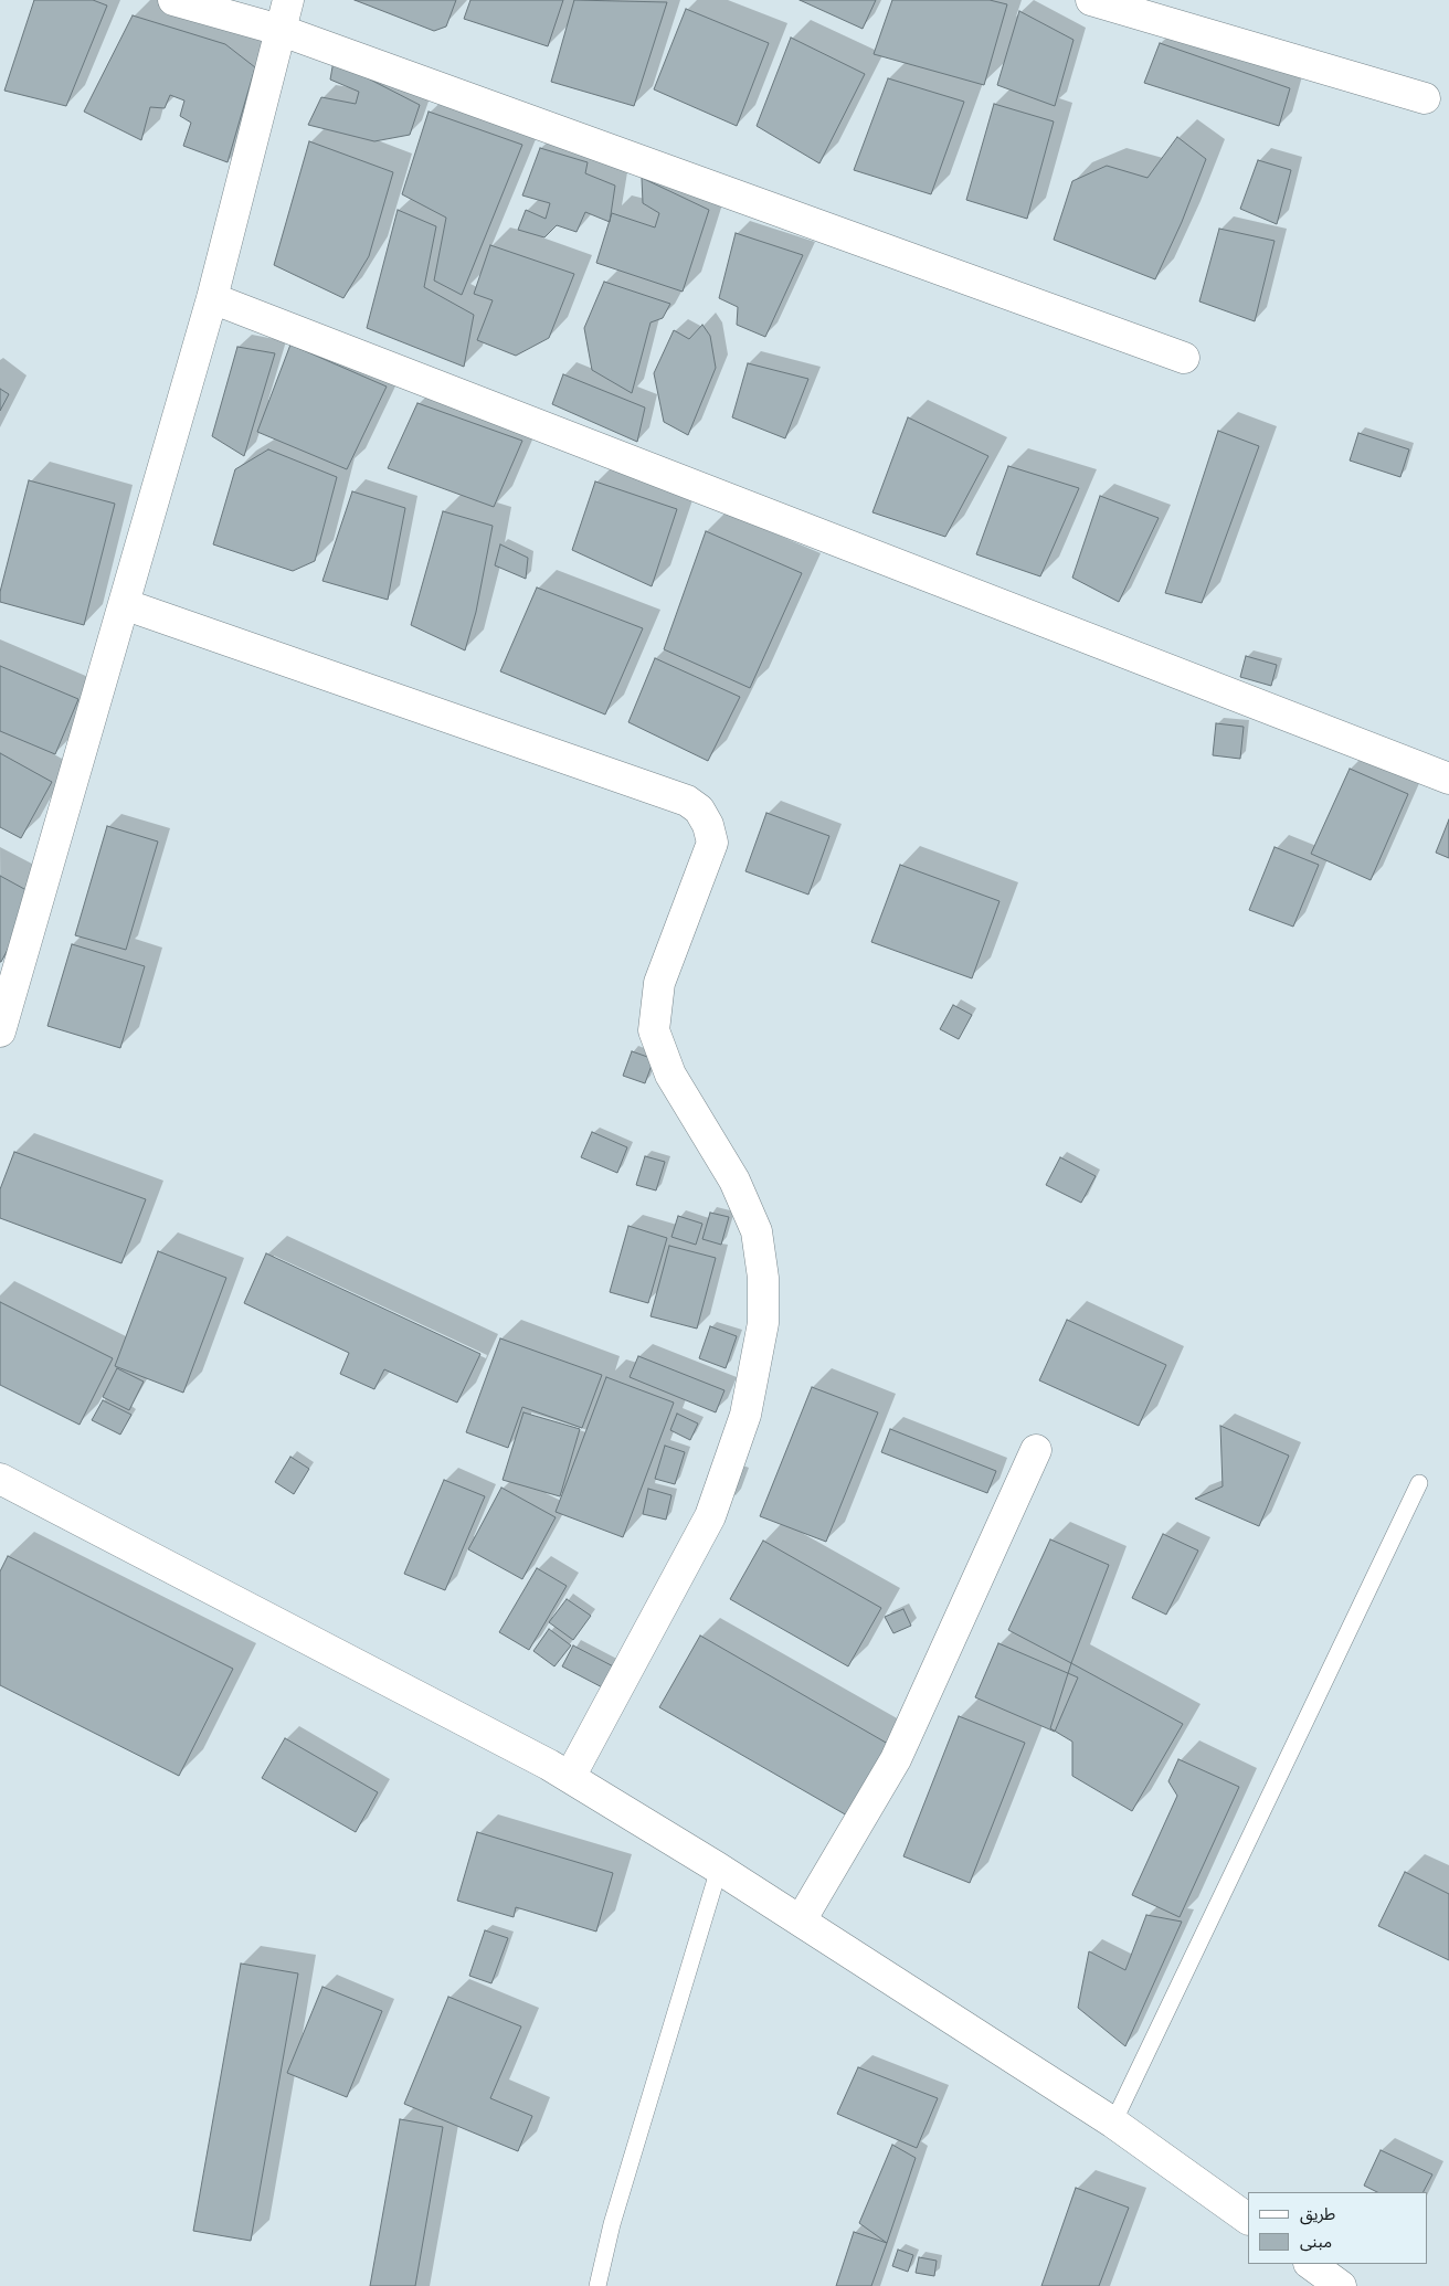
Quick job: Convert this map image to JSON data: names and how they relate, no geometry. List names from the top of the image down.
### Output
{
  "legend": ["طريق", "مبنى"]
}
